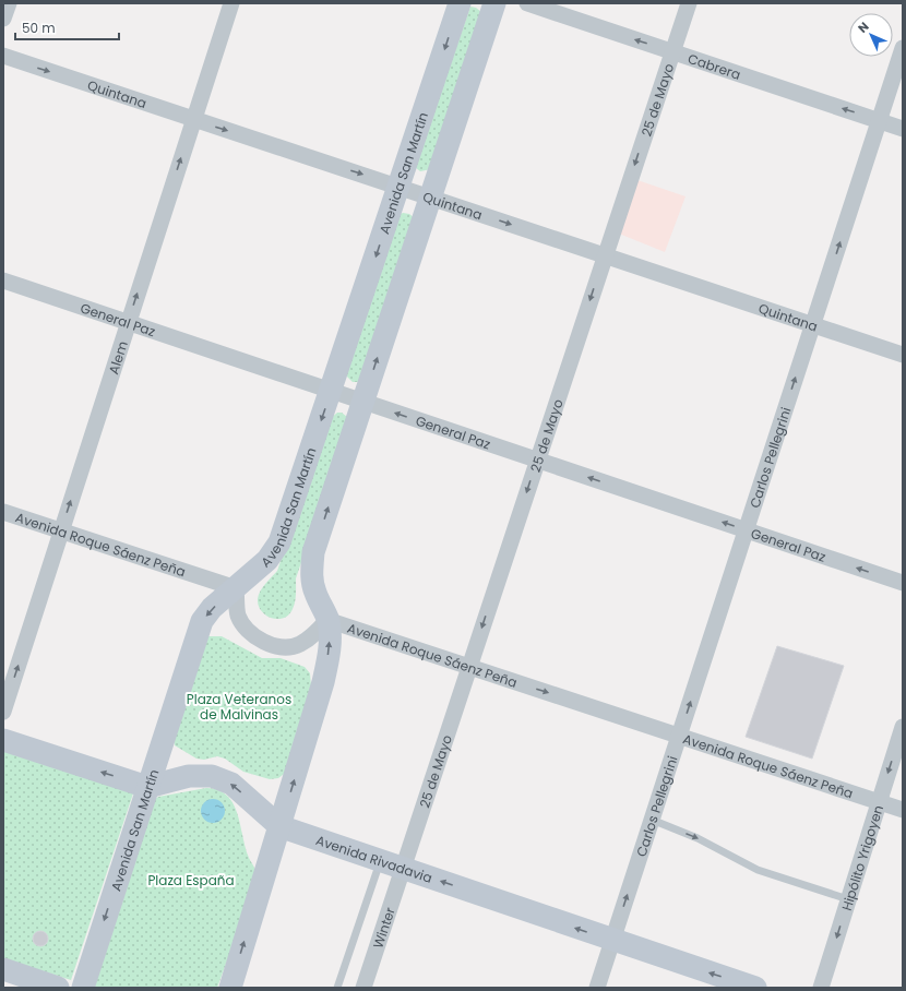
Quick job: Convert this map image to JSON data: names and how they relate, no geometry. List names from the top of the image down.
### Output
{
  "streets": {
    "main road": ["Avenida San Martín", "Avenida Rivadavia"],
    "street": [
      "Cabrera",
      "Quintana",
      "25 de Mayo",
      "General Paz",
      "Alem",
      "Carlos Pellegrini",
      "Avenida Roque Sáenz Peña",
      "Hipólito Yrigoyen",
      "Winter"
    ]
  },
  "crossings": [
    ["Cabrera", "25 de Mayo"],
    ["Cabrera", "Carlos Pellegrini"],
    ["Quintana", "25 de Mayo"],
    ["Quintana", "Avenida San Martín"],
    ["Quintana", "Alem"],
    ["Quintana", "Carlos Pellegrini"],
    ["25 de Mayo", "General Paz"],
    ["25 de Mayo", "Avenida Roque Sáenz Peña"],
    ["25 de Mayo", "Avenida Rivadavia"],
    ["25 de Mayo", "Winter"],
    ["Avenida San Martín", "General Paz"],
    ["Avenida San Martín", "Avenida Roque Sáenz Peña"],
    ["Avenida San Martín", "Avenida Rivadavia"],
    ["General Paz", "Alem"],
    ["General Paz", "Carlos Pellegrini"],
    ["Alem", "Avenida Roque Sáenz Peña"],
    ["Carlos Pellegrini", "Avenida Roque Sáenz Peña"],
    ["Carlos Pellegrini", "Avenida Rivadavia"],
    ["Avenida Roque Sáenz Peña", "Hipólito Yrigoyen"],
    ["Avenida Rivadavia", "Winter"]
  ],
  "one_way": [
    "Cabrera",
    "Quintana",
    "25 de Mayo",
    "General Paz",
    "Alem",
    "Carlos Pellegrini",
    "Hipólito Yrigoyen",
    "Avenida Rivadavia"
  ],
  "parks": ["Plaza Veteranos de Malvinas", "Plaza España"],
  "scale_bar": "50 m",
  "north": "top left"
}
